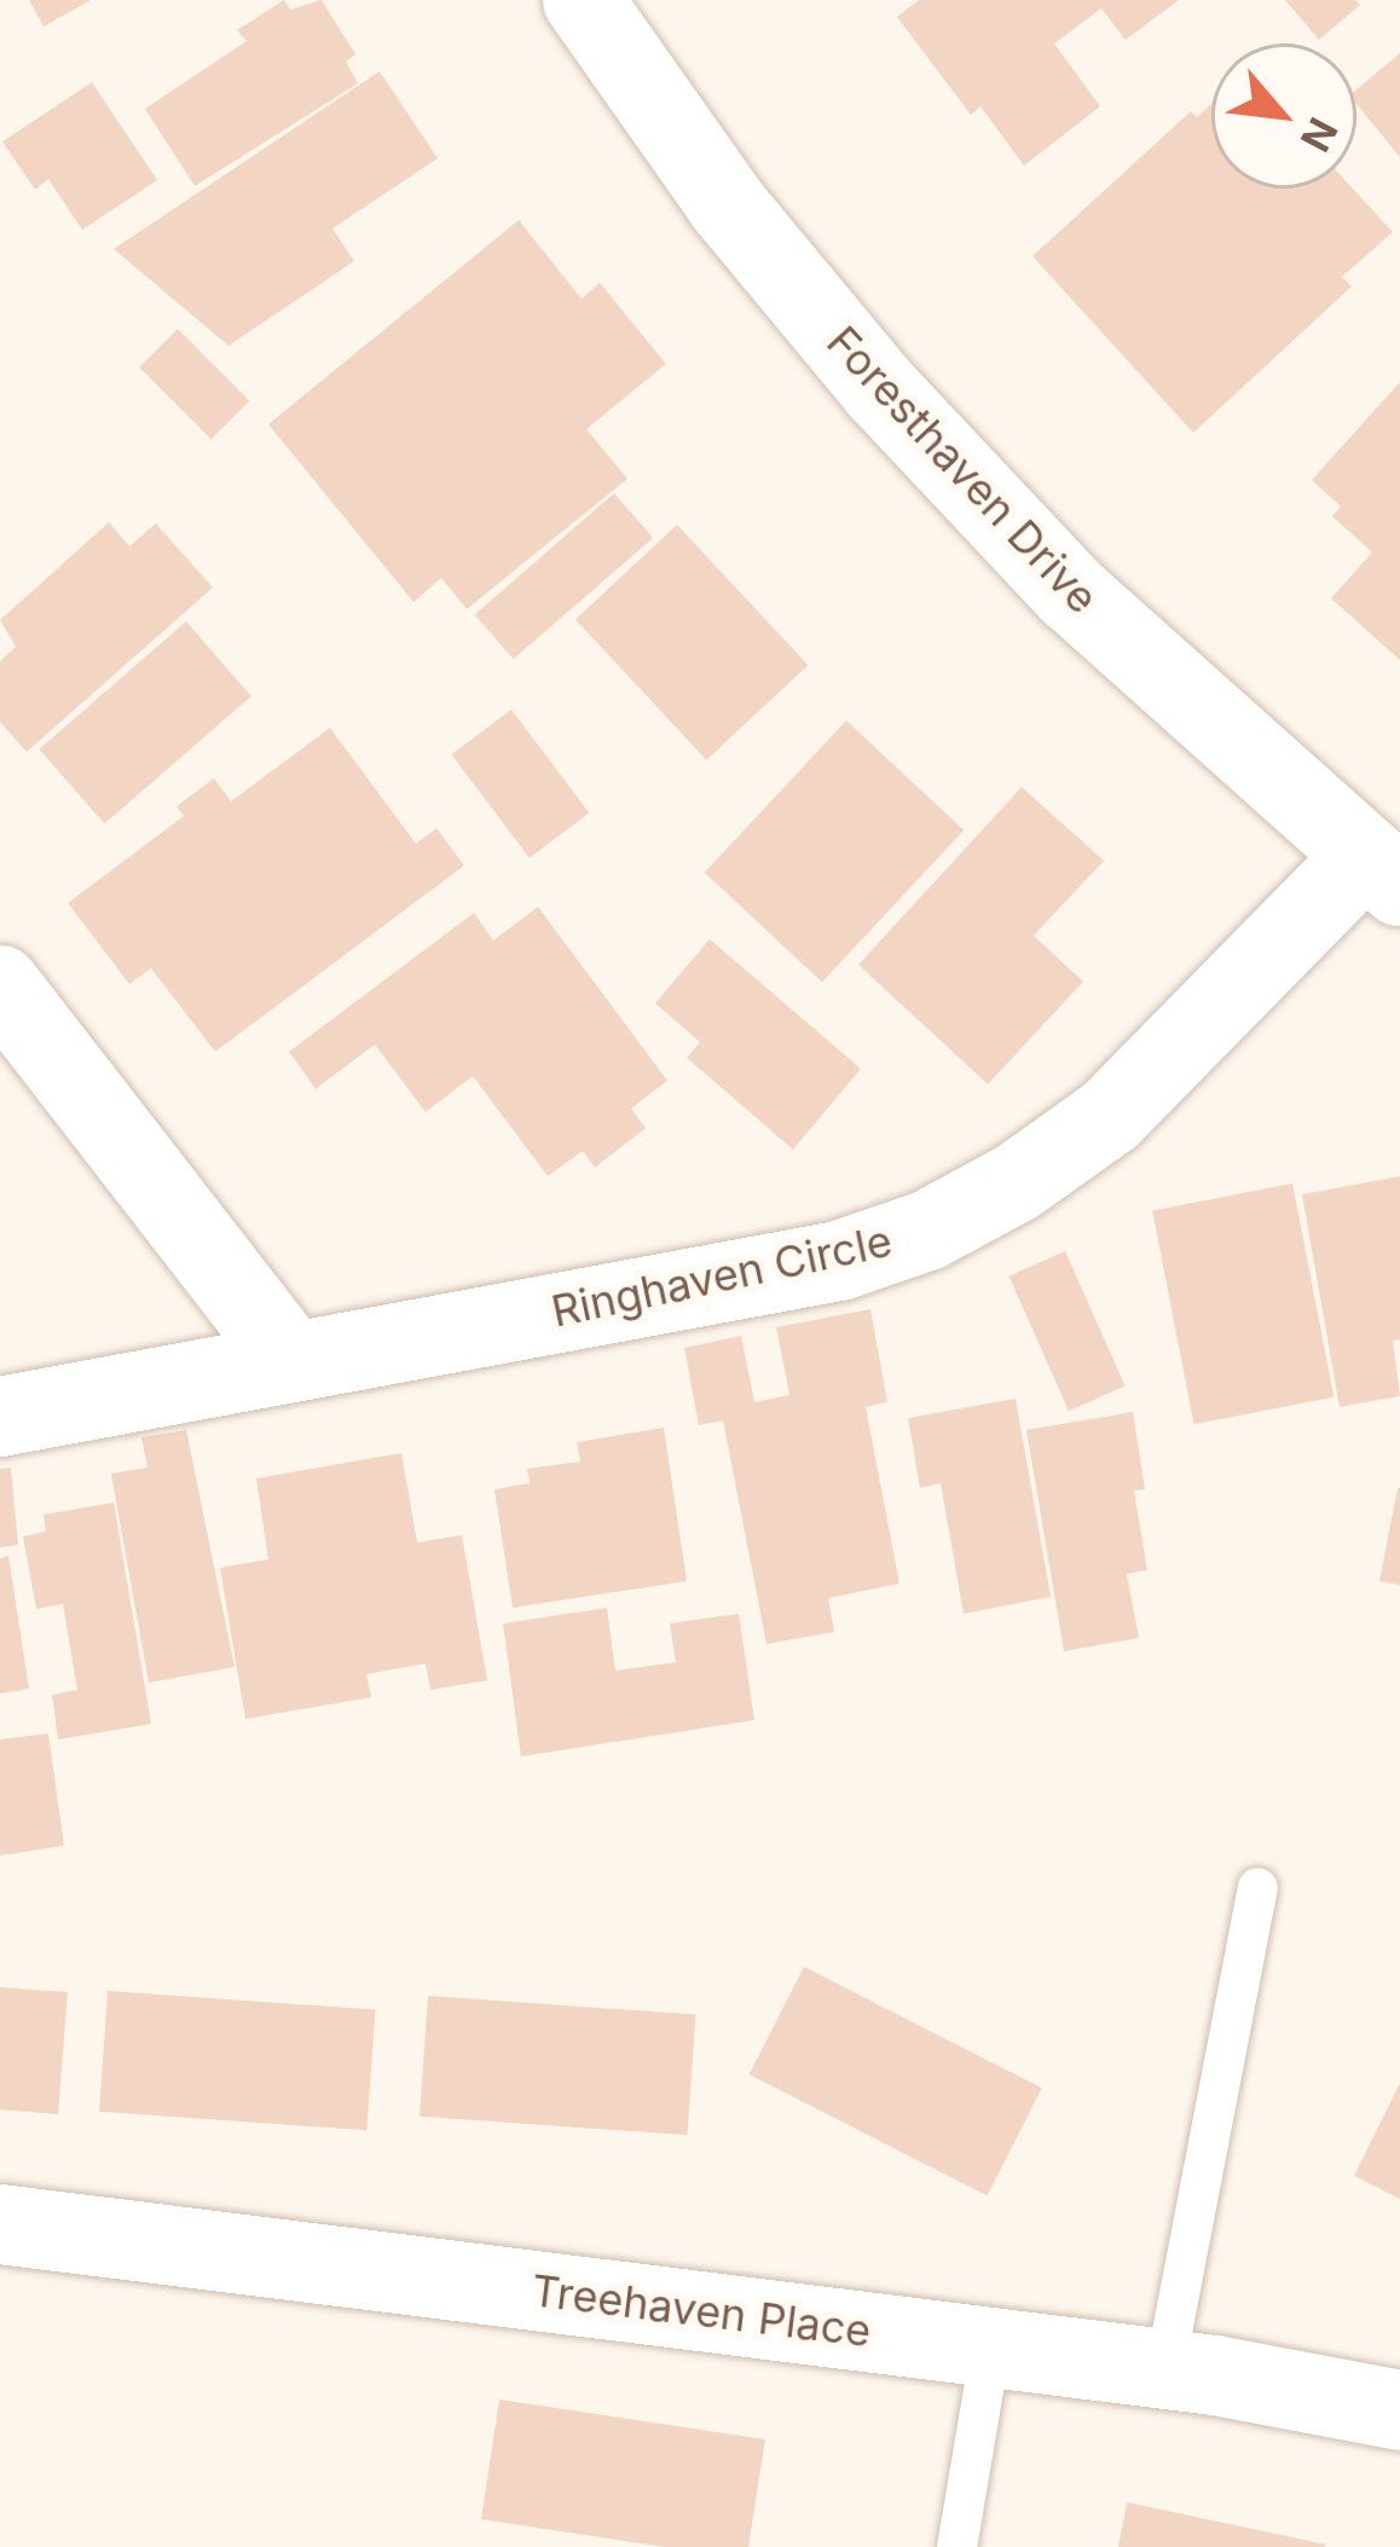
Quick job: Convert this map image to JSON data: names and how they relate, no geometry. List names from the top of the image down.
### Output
{
  "streets": {
    "street": ["Foresthaven Drive", "Ringhaven Circle", "Treehaven Place"]
  },
  "crossings": [
    ["Foresthaven Drive", "Ringhaven Circle"]
  ],
  "north": "bottom right"
}
